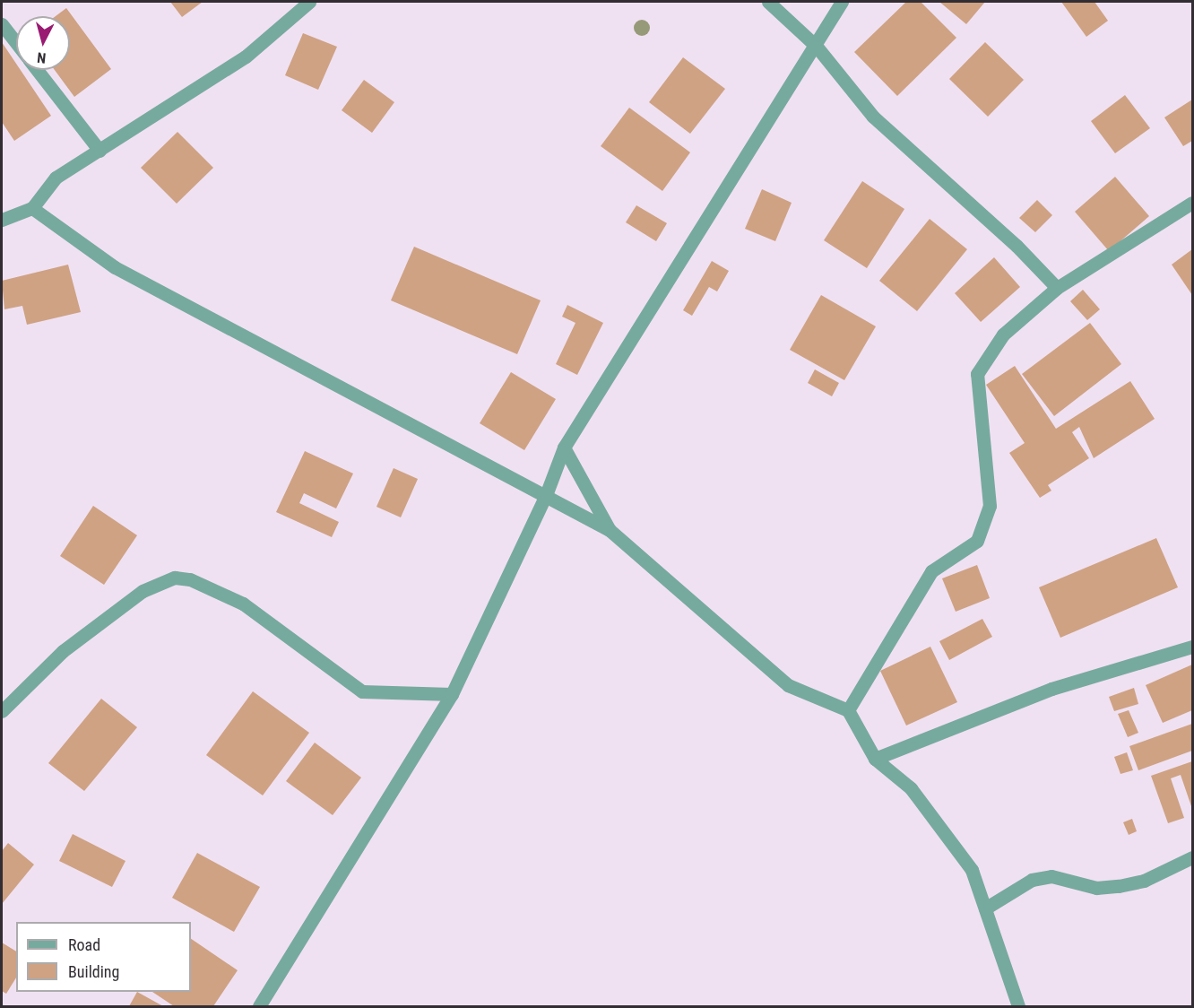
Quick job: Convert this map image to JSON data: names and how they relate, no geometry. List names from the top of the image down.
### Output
{
  "legend": ["Road", "Building"],
  "north": "bottom"
}
